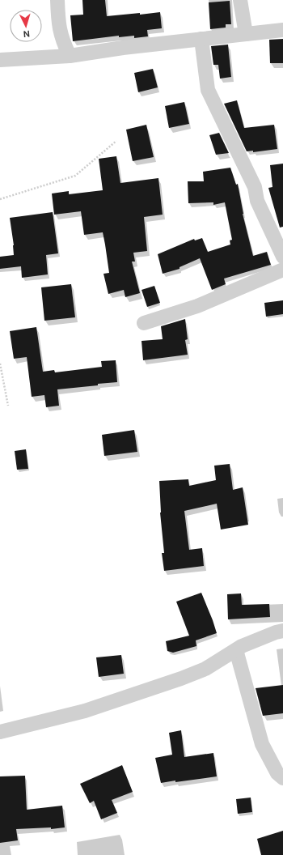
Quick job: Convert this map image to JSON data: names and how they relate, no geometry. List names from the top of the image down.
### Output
{
  "north": "bottom"
}
